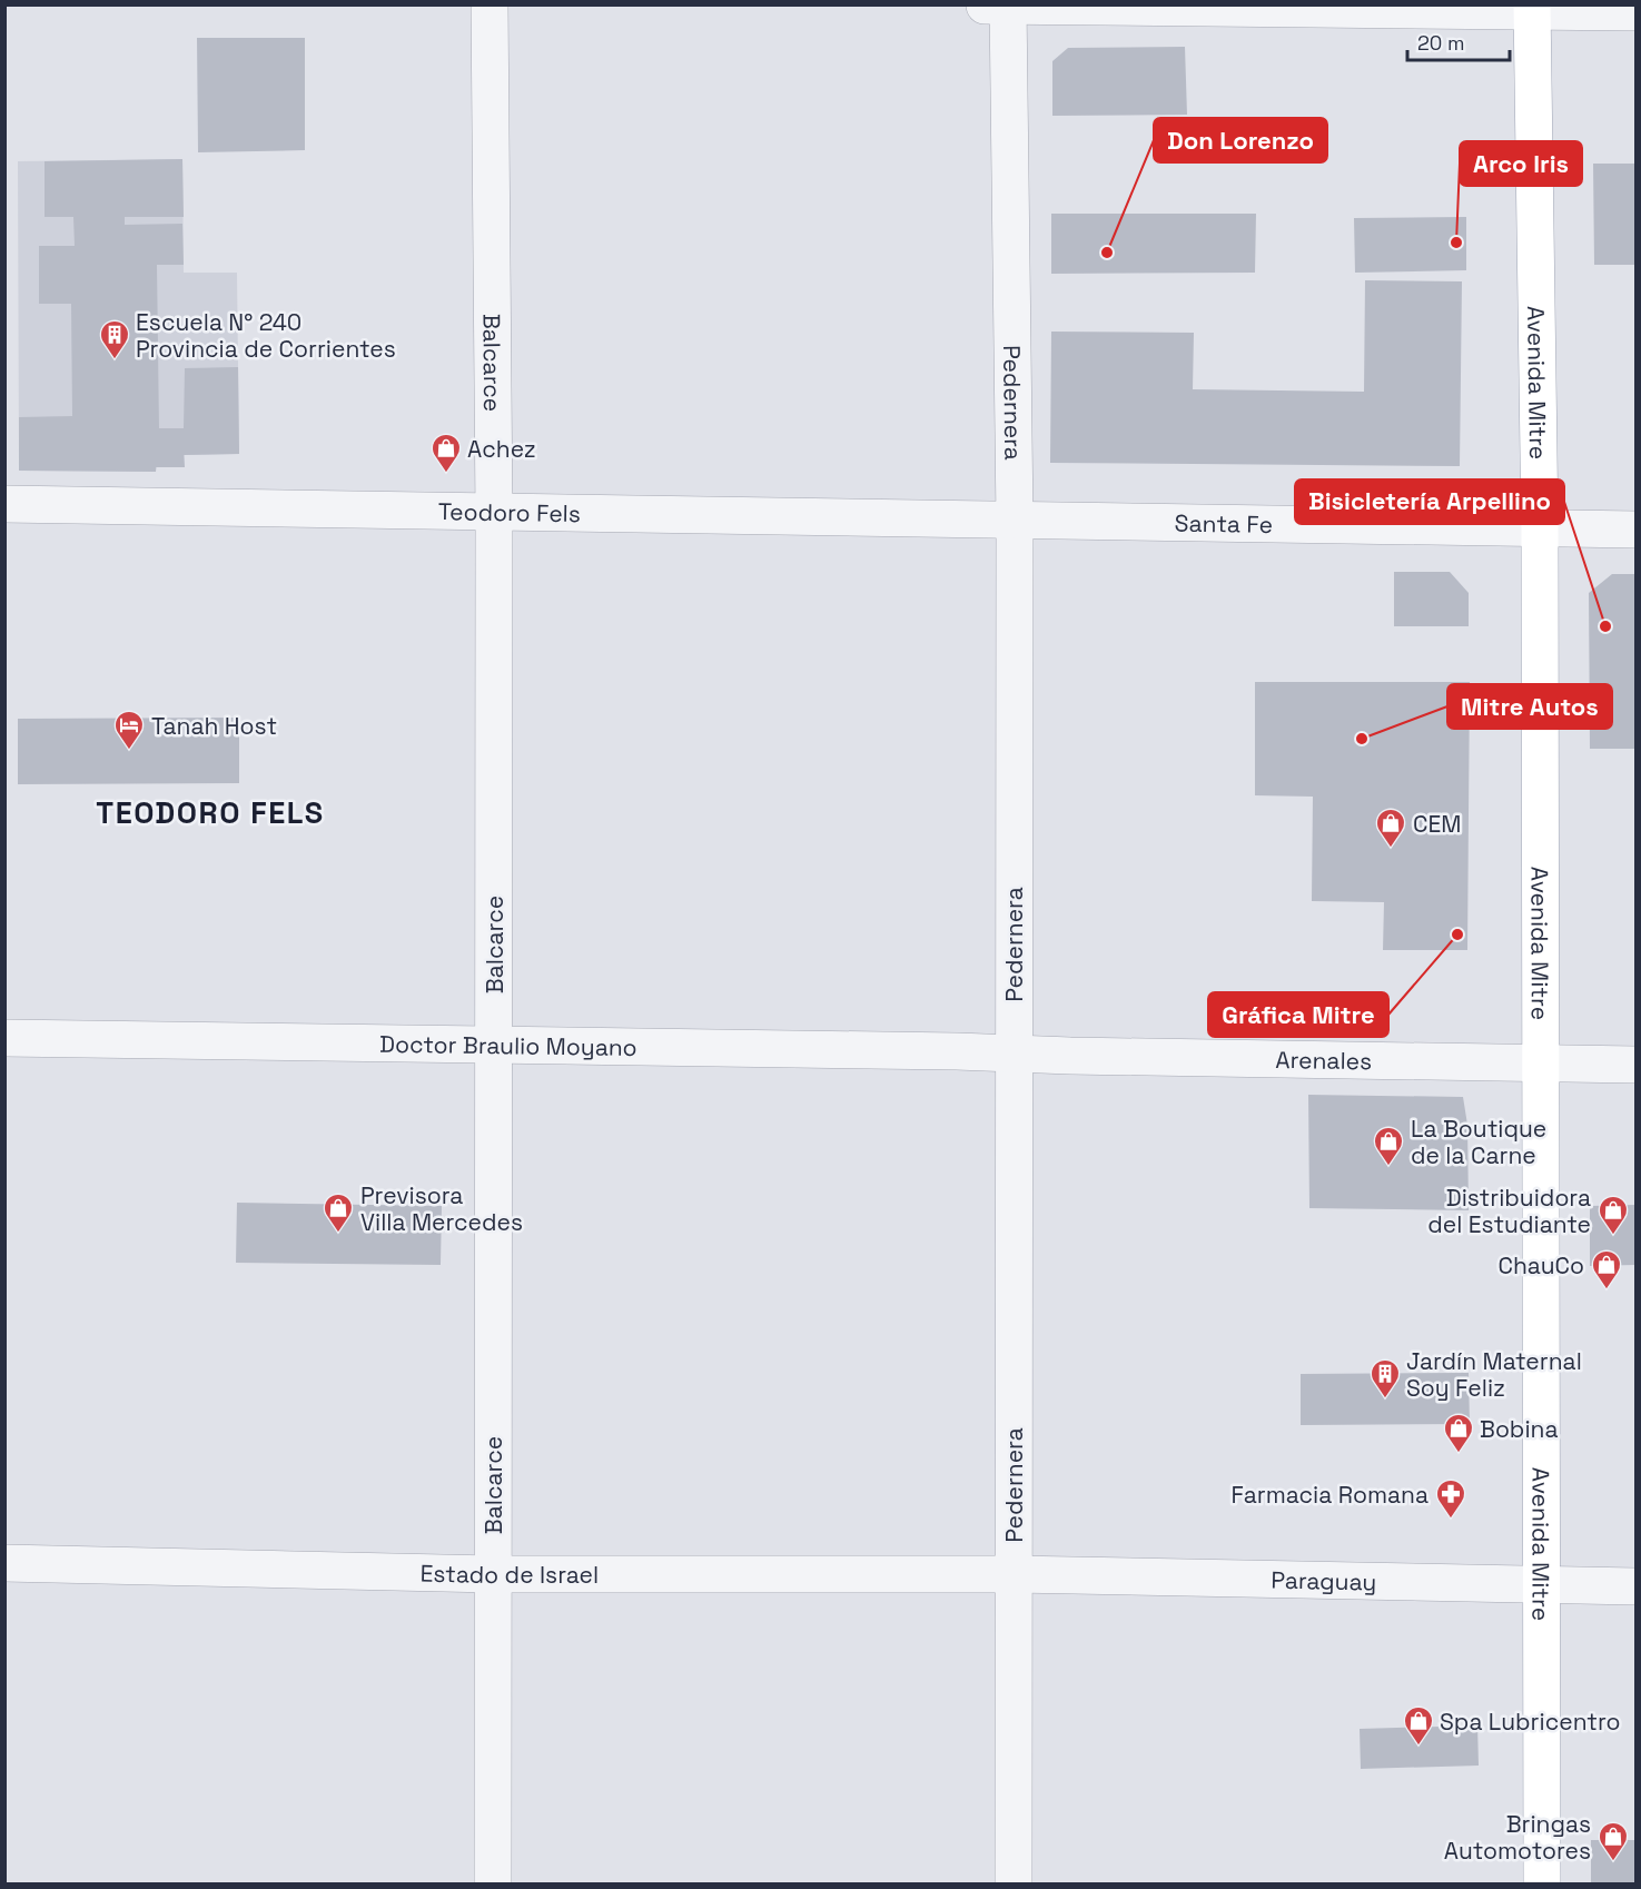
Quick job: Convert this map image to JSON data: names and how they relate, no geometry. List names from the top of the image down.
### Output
{
  "streets": {
    "main road": ["Avenida Mitre"],
    "street": [
      "Balcarce",
      "Pedernera",
      "Teodoro Fels",
      "Santa Fe",
      "Doctor Braulio Moyano",
      "Arenales",
      "Estado de Israel",
      "Paraguay"
    ]
  },
  "crossings": [
    ["Balcarce", "Teodoro Fels"],
    ["Balcarce", "Doctor Braulio Moyano"],
    ["Balcarce", "Estado de Israel"],
    ["Avenida Mitre", "Santa Fe"],
    ["Avenida Mitre", "Arenales"],
    ["Avenida Mitre", "Paraguay"],
    ["Pedernera", "Teodoro Fels"],
    ["Pedernera", "Santa Fe"],
    ["Pedernera", "Doctor Braulio Moyano"],
    ["Pedernera", "Arenales"],
    ["Pedernera", "Estado de Israel"],
    ["Pedernera", "Paraguay"],
    ["Teodoro Fels", "Santa Fe"],
    ["Doctor Braulio Moyano", "Arenales"],
    ["Estado de Israel", "Paraguay"]
  ],
  "districts": ["TEODORO FELS"],
  "places": {
    "other": [
      "Arco Iris",
      "Don Lorenzo",
      "Bisicletería Arpellino",
      "Mitre Autos",
      "Gráfica Mitre"
    ],
    "building": ["Escuela N° 240 Provincia de Corrientes", "Jardín Maternal Soy Feliz"],
    "shop": [
      "Achez",
      "CEM",
      "La Boutique de la Carne",
      "Previsora Villa Mercedes",
      "Distribuidora del Estudiante",
      "ChauCo",
      "Bobina",
      "Spa Lubricentro",
      "Bringas Automotores"
    ],
    "hotel": ["Tanah Host"],
    "pharmacy": ["Farmacia Romana"]
  },
  "scale_bar": "20 m"
}
